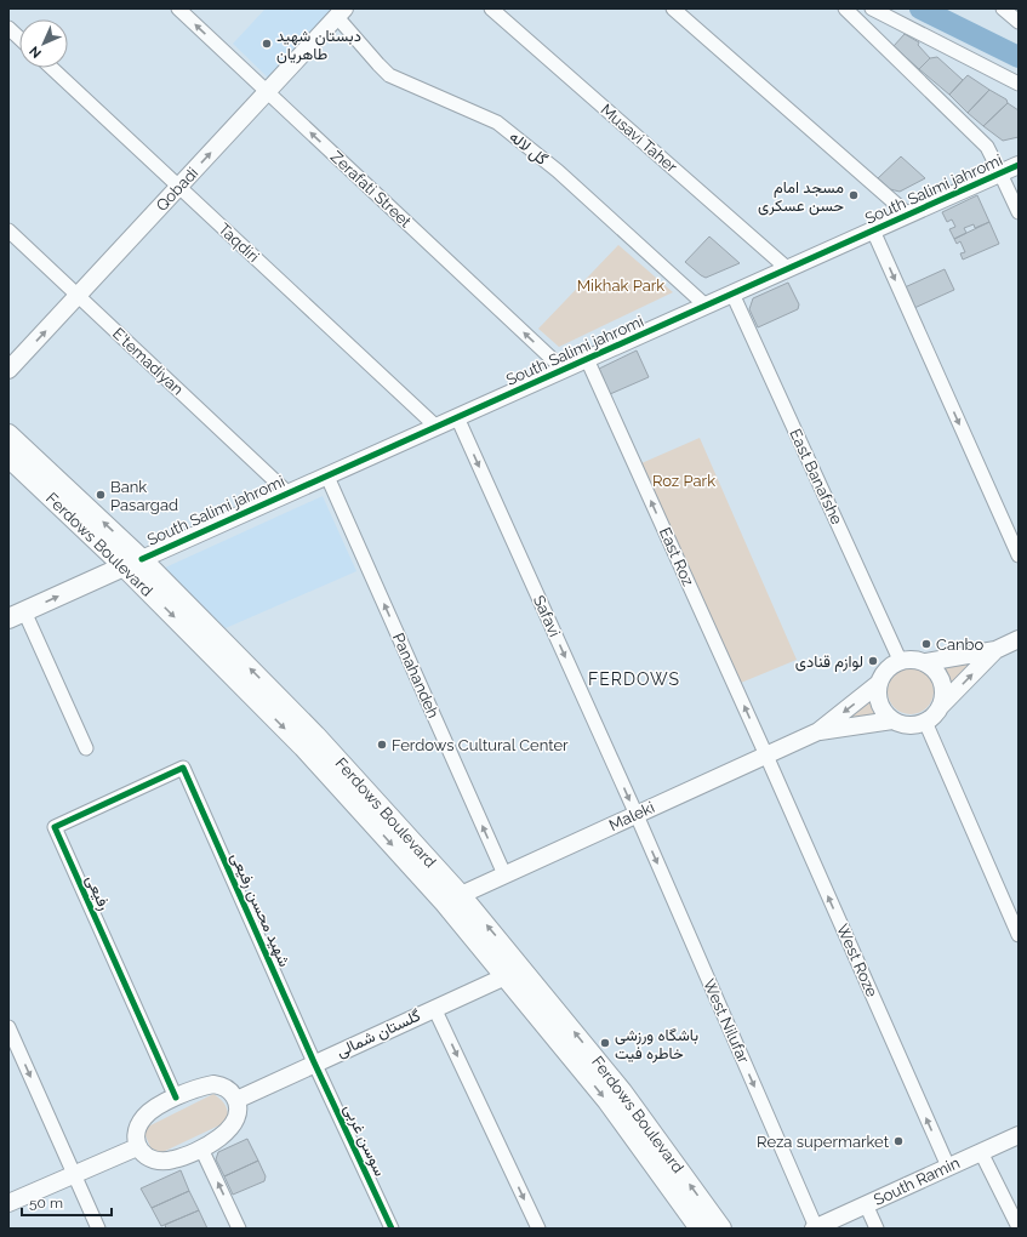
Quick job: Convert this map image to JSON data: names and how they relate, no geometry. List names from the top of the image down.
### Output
{
  "streets": {
    "main road": ["Ferdows Boulevard"],
    "street": [
      "Musavi Taher",
      "گل لاله",
      "Qobadi",
      "Zerafati Street",
      "South Salimi jahromi",
      "Taqdiri",
      "E'temadiyan",
      "East Banafshe",
      "East Roz",
      "Safavi",
      "Panahandeh",
      "Maleki",
      "رفیعی",
      "شهید محسن رفیعی",
      "West Roze",
      "West Nilufar",
      "گلستان شمالی",
      "سوسن غربی",
      "South Ramin"
    ]
  },
  "crossings": [
    ["Musavi Taher", "South Salimi jahromi"],
    ["گل لاله", "Qobadi"],
    ["گل لاله", "South Salimi jahromi"],
    ["Qobadi", "Zerafati Street"],
    ["Qobadi", "Taqdiri"],
    ["Qobadi", "E'temadiyan"],
    ["Zerafati Street", "South Salimi jahromi"],
    ["South Salimi jahromi", "Taqdiri"],
    ["South Salimi jahromi", "E'temadiyan"],
    ["South Salimi jahromi", "East Banafshe"],
    ["South Salimi jahromi", "Ferdows Boulevard"],
    ["South Salimi jahromi", "East Roz"],
    ["South Salimi jahromi", "Safavi"],
    ["South Salimi jahromi", "Panahandeh"],
    ["East Banafshe", "Maleki"],
    ["Ferdows Boulevard", "Maleki"],
    ["Ferdows Boulevard", "گلستان شمالی"],
    ["East Roz", "Maleki"],
    ["East Roz", "West Roze"],
    ["Safavi", "Maleki"],
    ["Safavi", "West Nilufar"],
    ["Panahandeh", "Maleki"],
    ["Maleki", "West Roze"],
    ["Maleki", "West Nilufar"],
    ["رفیعی", "شهید محسن رفیعی"],
    ["شهید محسن رفیعی", "گلستان شمالی"],
    ["شهید محسن رفیعی", "سوسن غربی"],
    ["West Roze", "South Ramin"],
    ["West Nilufar", "South Ramin"],
    ["گلستان شمالی", "سوسن غربی"]
  ],
  "one_way": [
    "Qobadi",
    "Zerafati Street",
    "East Roz",
    "Safavi",
    "Panahandeh",
    "West Roze",
    "West Nilufar"
  ],
  "districts": ["FERDOWS"],
  "parks": ["Mikhak Park", "Roz Park"],
  "places": [
    "دبستان شهید طاهریان",
    "مسجد امام حسن عسکری",
    "Bank Pasargad",
    "Canbo",
    "لوازم قنادی",
    "Ferdows Cultural Center",
    "باشگاه ورزشی خاطره فیت",
    "Reza supermarket"
  ],
  "scale_bar": "50 m",
  "north": "bottom left"
}
